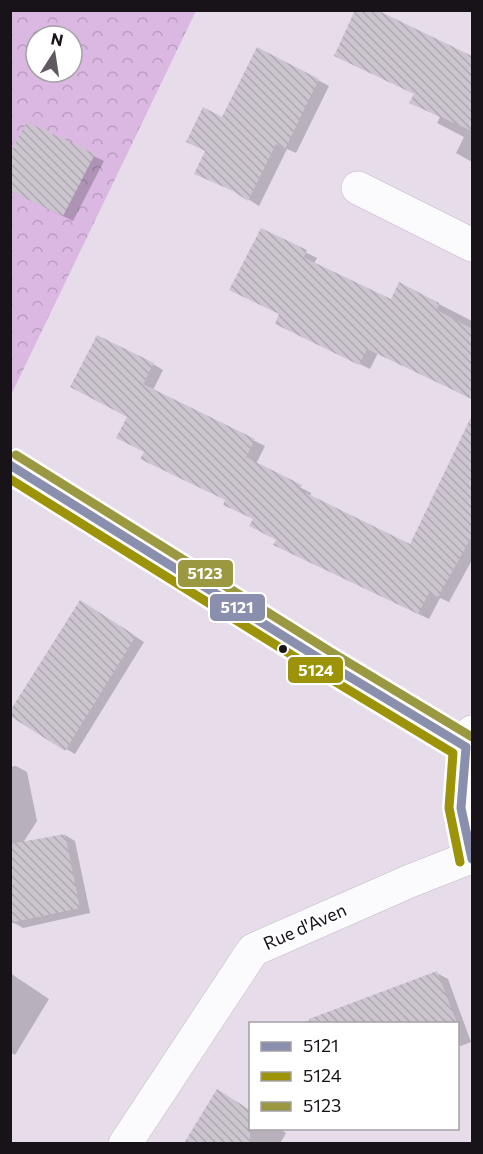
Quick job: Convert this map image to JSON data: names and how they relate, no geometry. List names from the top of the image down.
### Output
{
  "streets": {
    "street": ["Rue d'Aven"]
  },
  "lines": ["transit line 5123", "transit line 5121", "transit line 5124"],
  "legend": ["5121", "5124", "5123"],
  "north": "top"
}
